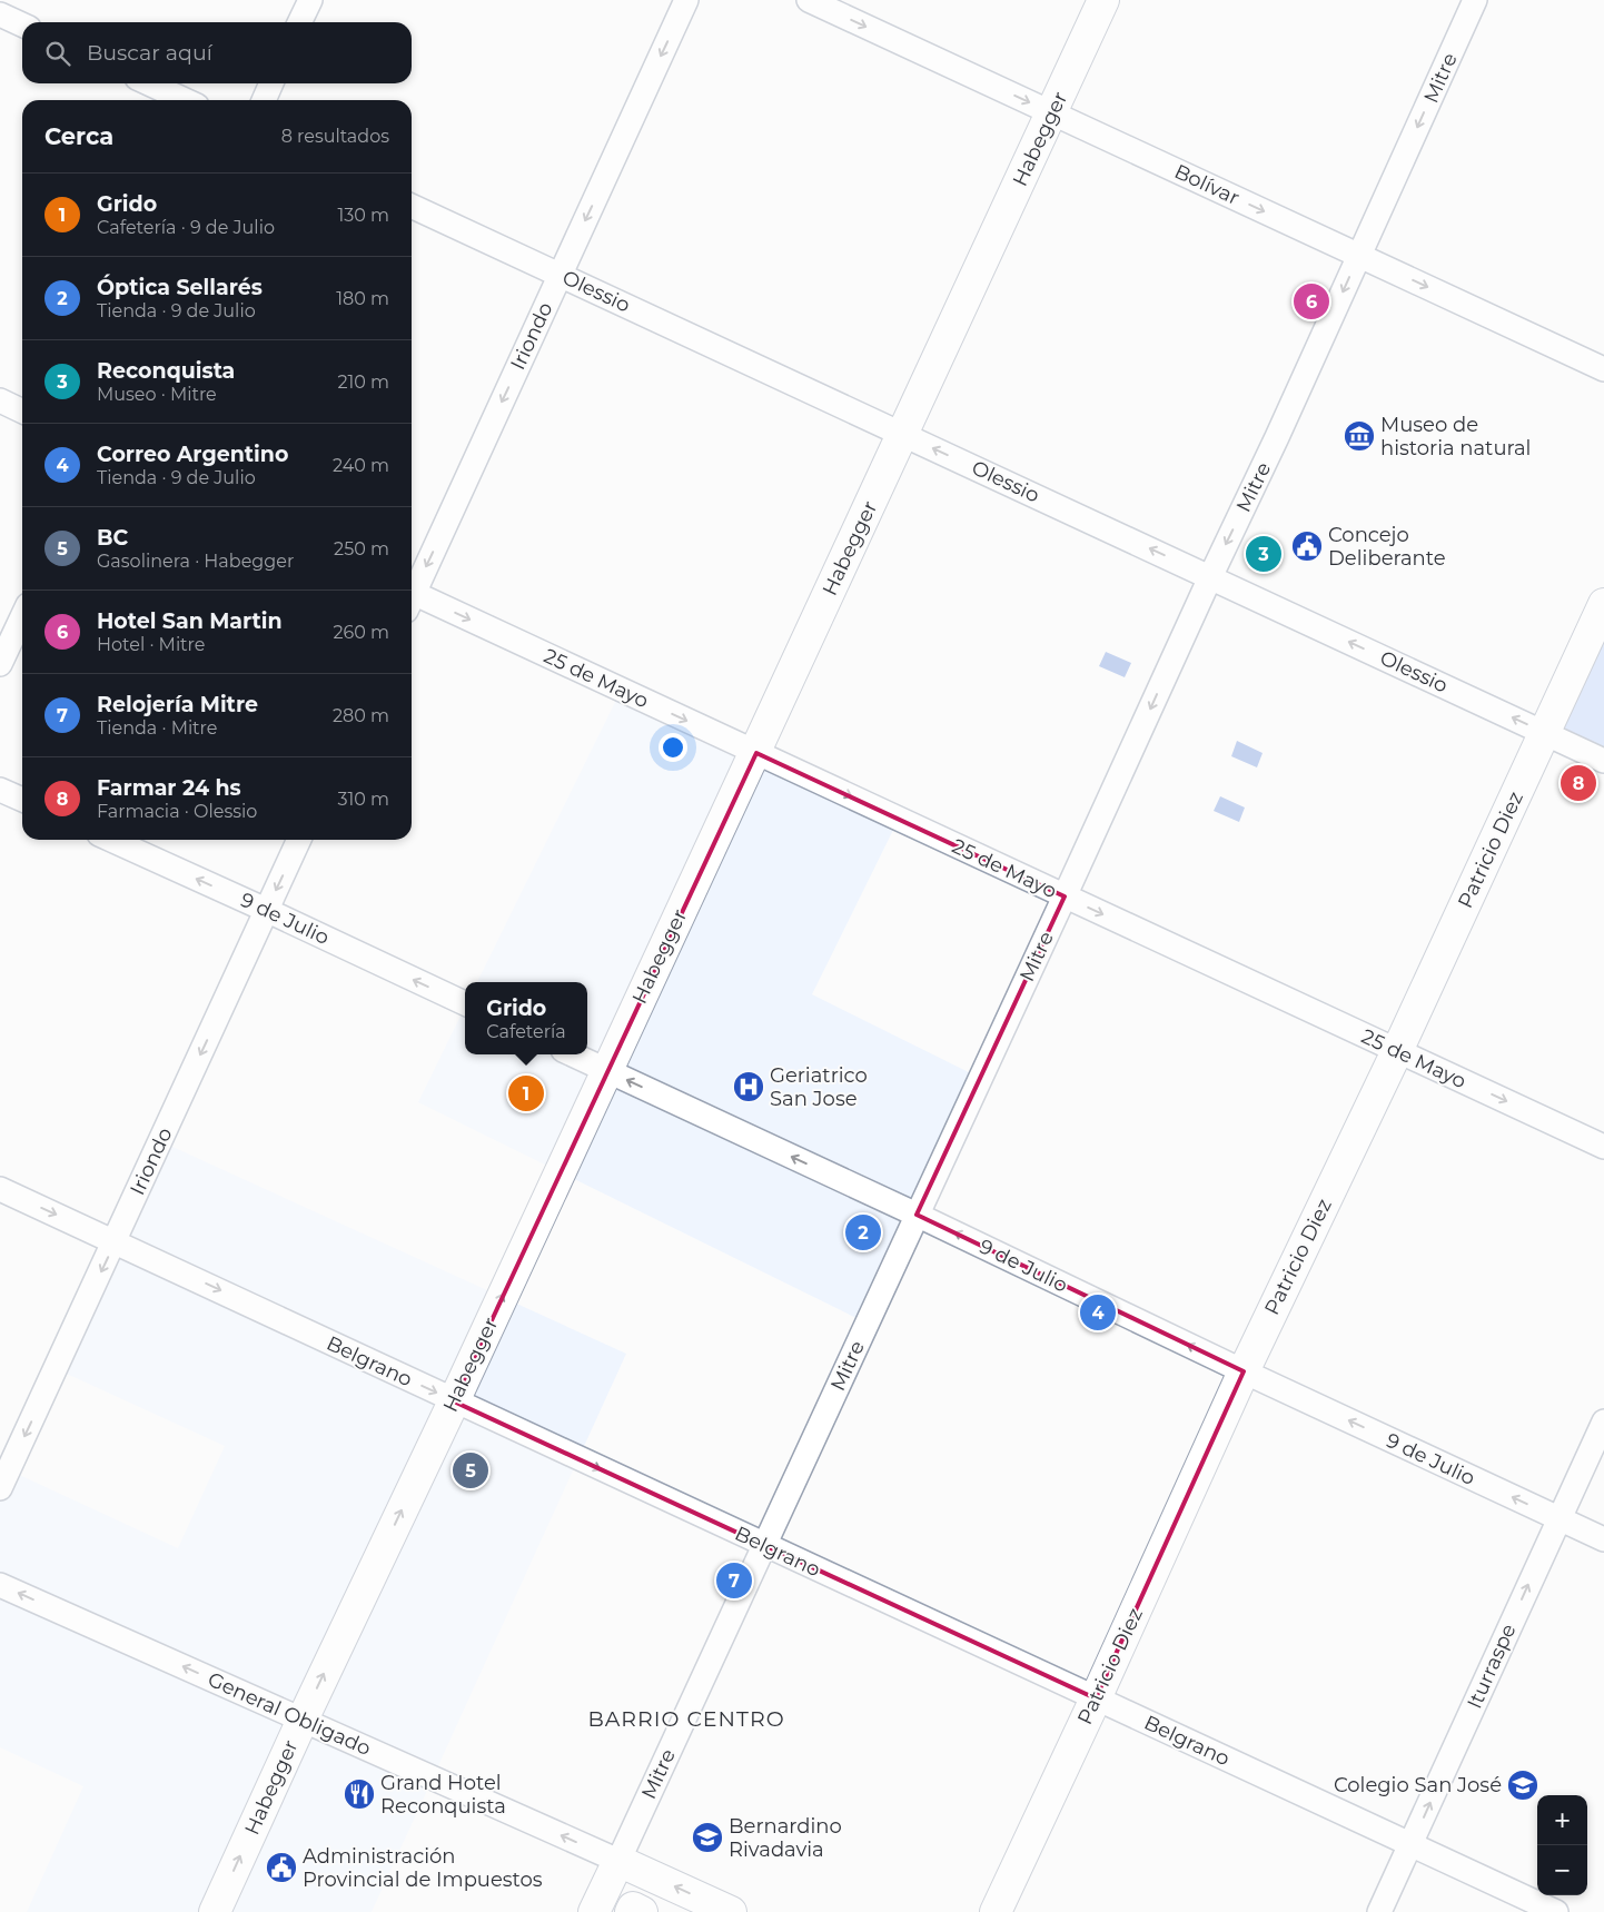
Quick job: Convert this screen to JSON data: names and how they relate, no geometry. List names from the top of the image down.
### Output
{
  "streets": {
    "street": [
      "Mitre",
      "Habegger",
      "Bolívar",
      "Olessio",
      "Iriondo",
      "25 de Mayo",
      "Patricio Diez",
      "9 de Julio",
      "Belgrano",
      "Iturraspe",
      "General Obligado"
    ]
  },
  "crossings": [
    ["Mitre", "Bolívar"],
    ["Mitre", "Olessio"],
    ["Mitre", "25 de Mayo"],
    ["Mitre", "9 de Julio"],
    ["Mitre", "Belgrano"],
    ["Mitre", "General Obligado"],
    ["Habegger", "Bolívar"],
    ["Habegger", "Olessio"],
    ["Habegger", "25 de Mayo"],
    ["Habegger", "9 de Julio"],
    ["Habegger", "Belgrano"],
    ["Habegger", "General Obligado"],
    ["Olessio", "Iriondo"],
    ["Olessio", "Patricio Diez"],
    ["Iriondo", "9 de Julio"],
    ["Iriondo", "Belgrano"],
    ["25 de Mayo", "Patricio Diez"],
    ["Patricio Diez", "9 de Julio"],
    ["Patricio Diez", "Belgrano"],
    ["9 de Julio", "Iturraspe"],
    ["Belgrano", "Iturraspe"]
  ],
  "one_way": [
    "Mitre",
    "Habegger",
    "Bolívar",
    "Olessio",
    "Iriondo",
    "25 de Mayo",
    "9 de Julio",
    "Belgrano",
    "Iturraspe",
    "General Obligado"
  ],
  "districts": ["BARRIO CENTRO"],
  "places": {
    "museum": ["Museo de historia natural"],
    "public building": ["Concejo Deliberante", "Administración Provincial de Impuestos"],
    "hospital": ["Geriatrico San Jose"],
    "school or university": ["Colegio San José", "Bernardino Rivadavia"],
    "restaurant": ["Grand Hotel Reconquista"]
  },
  "page": {
    "search": "Buscar aquí",
    "heading": ["Cerca", "8 resultados"],
    "list": [
      {
        "mark": "1",
        "name": "Grido",
        "note": "Cafetería · 9 de Julio",
        "value": "130 m"
      },
      {
        "mark": "2",
        "name": "Óptica Sellarés",
        "note": "Tienda · 9 de Julio",
        "value": "180 m"
      },
      {
        "mark": "3",
        "name": "Reconquista",
        "note": "Museo · Mitre",
        "value": "210 m"
      },
      {
        "mark": "4",
        "name": "Correo Argentino",
        "note": "Tienda · 9 de Julio",
        "value": "240 m"
      },
      {
        "mark": "5",
        "name": "BC",
        "note": "Gasolinera · Habegger",
        "value": "250 m"
      },
      {
        "mark": "6",
        "name": "Hotel San Martin",
        "note": "Hotel · Mitre",
        "value": "260 m"
      },
      {
        "mark": "7",
        "name": "Relojería Mitre",
        "note": "Tienda · Mitre",
        "value": "280 m"
      },
      {
        "mark": "8",
        "name": "Farmar 24 hs",
        "note": "Farmacia · Olessio",
        "value": "310 m"
      }
    ],
    "pins": [
      "6",
      "3",
      "8",
      "1",
      "2",
      "4",
      "5",
      "7"
    ],
    "popup": ["Grido", "Cafetería"],
    "map_buttons": ["+", "−"]
  }
}
